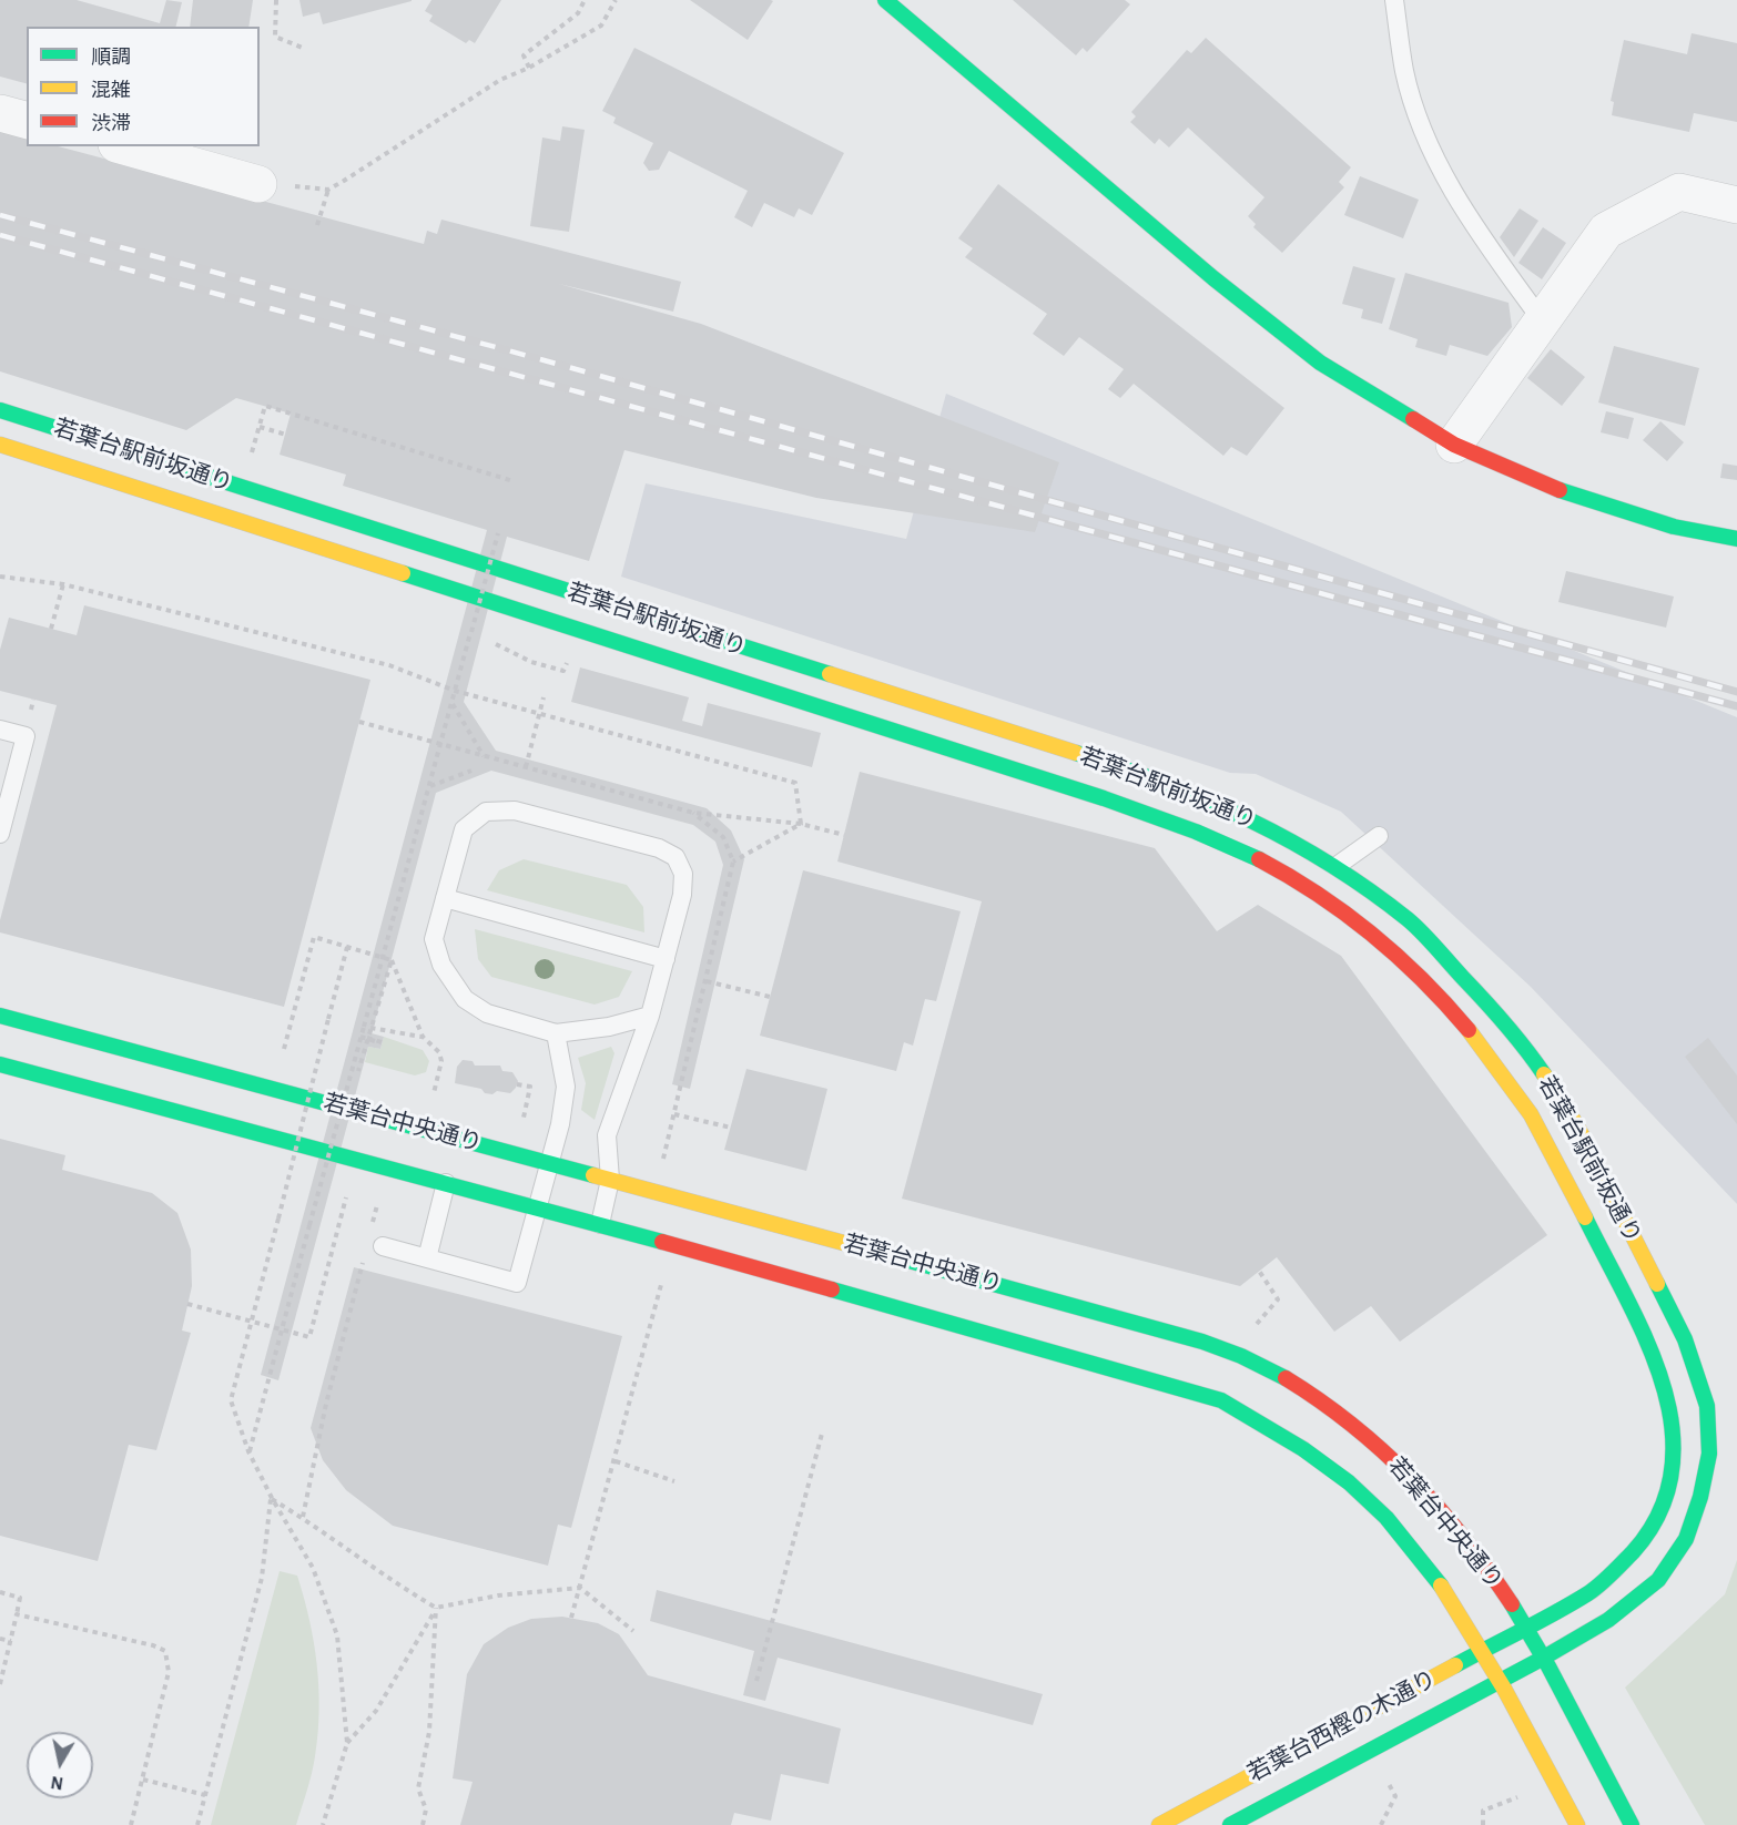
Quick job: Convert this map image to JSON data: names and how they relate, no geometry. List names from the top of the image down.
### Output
{
  "streets": {
    "street": ["若葉台駅前坂通り", "若葉台中央通り", "若葉台西樫の木通り"]
  },
  "crossings": [
    ["若葉台駅前坂通り", "若葉台中央通り"],
    ["若葉台駅前坂通り", "若葉台西樫の木通り"],
    ["若葉台中央通り", "若葉台西樫の木通り"]
  ],
  "legend": ["順調", "混雑", "渋滞"],
  "north": "bottom"
}
